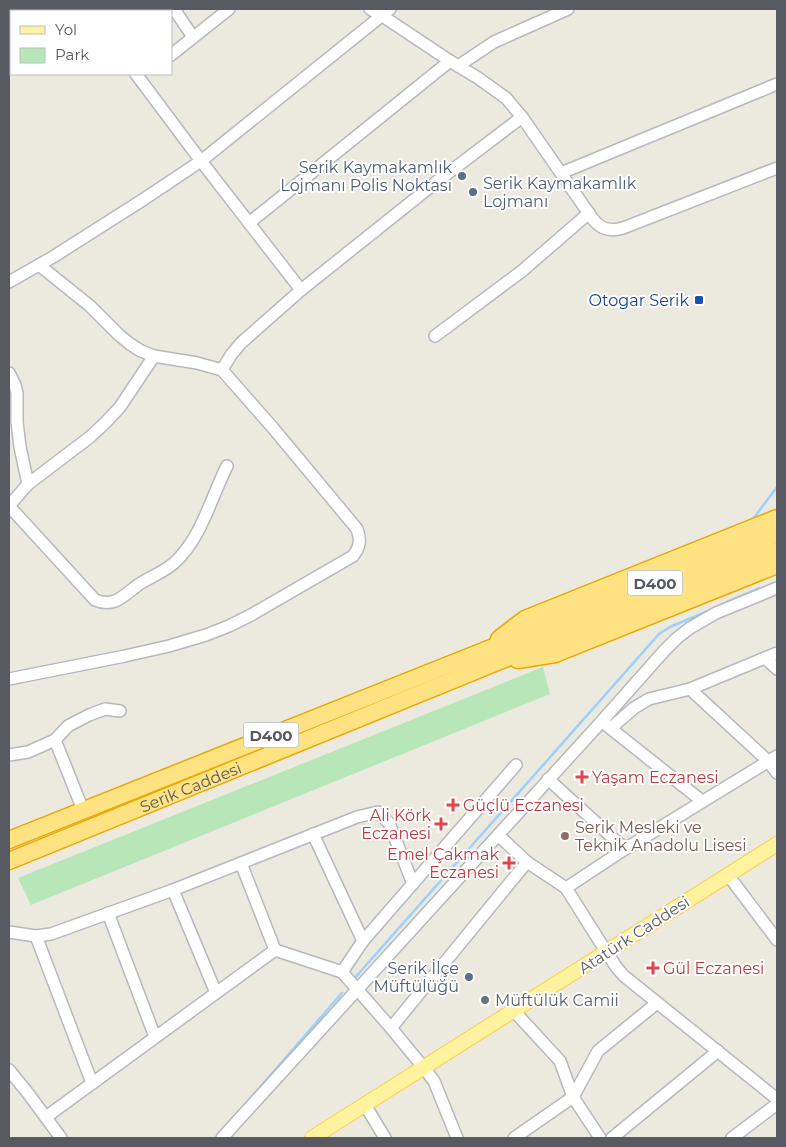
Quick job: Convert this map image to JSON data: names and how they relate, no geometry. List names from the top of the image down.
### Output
{
  "streets": {
    "highway": ["D400", "Serik Caddesi"],
    "main road": ["Atatürk Caddesi"]
  },
  "crossings": [
    ["D400", "Serik Caddesi"]
  ],
  "places": {
    "other": [
      "Serik Kaymakamlık Lojmanı Polis Noktası",
      "Serik Kaymakamlık Lojmanı",
      "Serik Mesleki ve Teknik Anadolu Lisesi",
      "Serik İlçe Müftülüğü",
      "Müftülük Camii"
    ],
    "transit": ["Otogar Serik"],
    "health": [
      "Yaşam Eczanesi",
      "Güçlü Eczanesi",
      "Ali Körk Eczanesi",
      "Emel Çakmak Eczanesi",
      "Gül Eczanesi"
    ]
  },
  "legend": ["Yol", "Park"]
}
